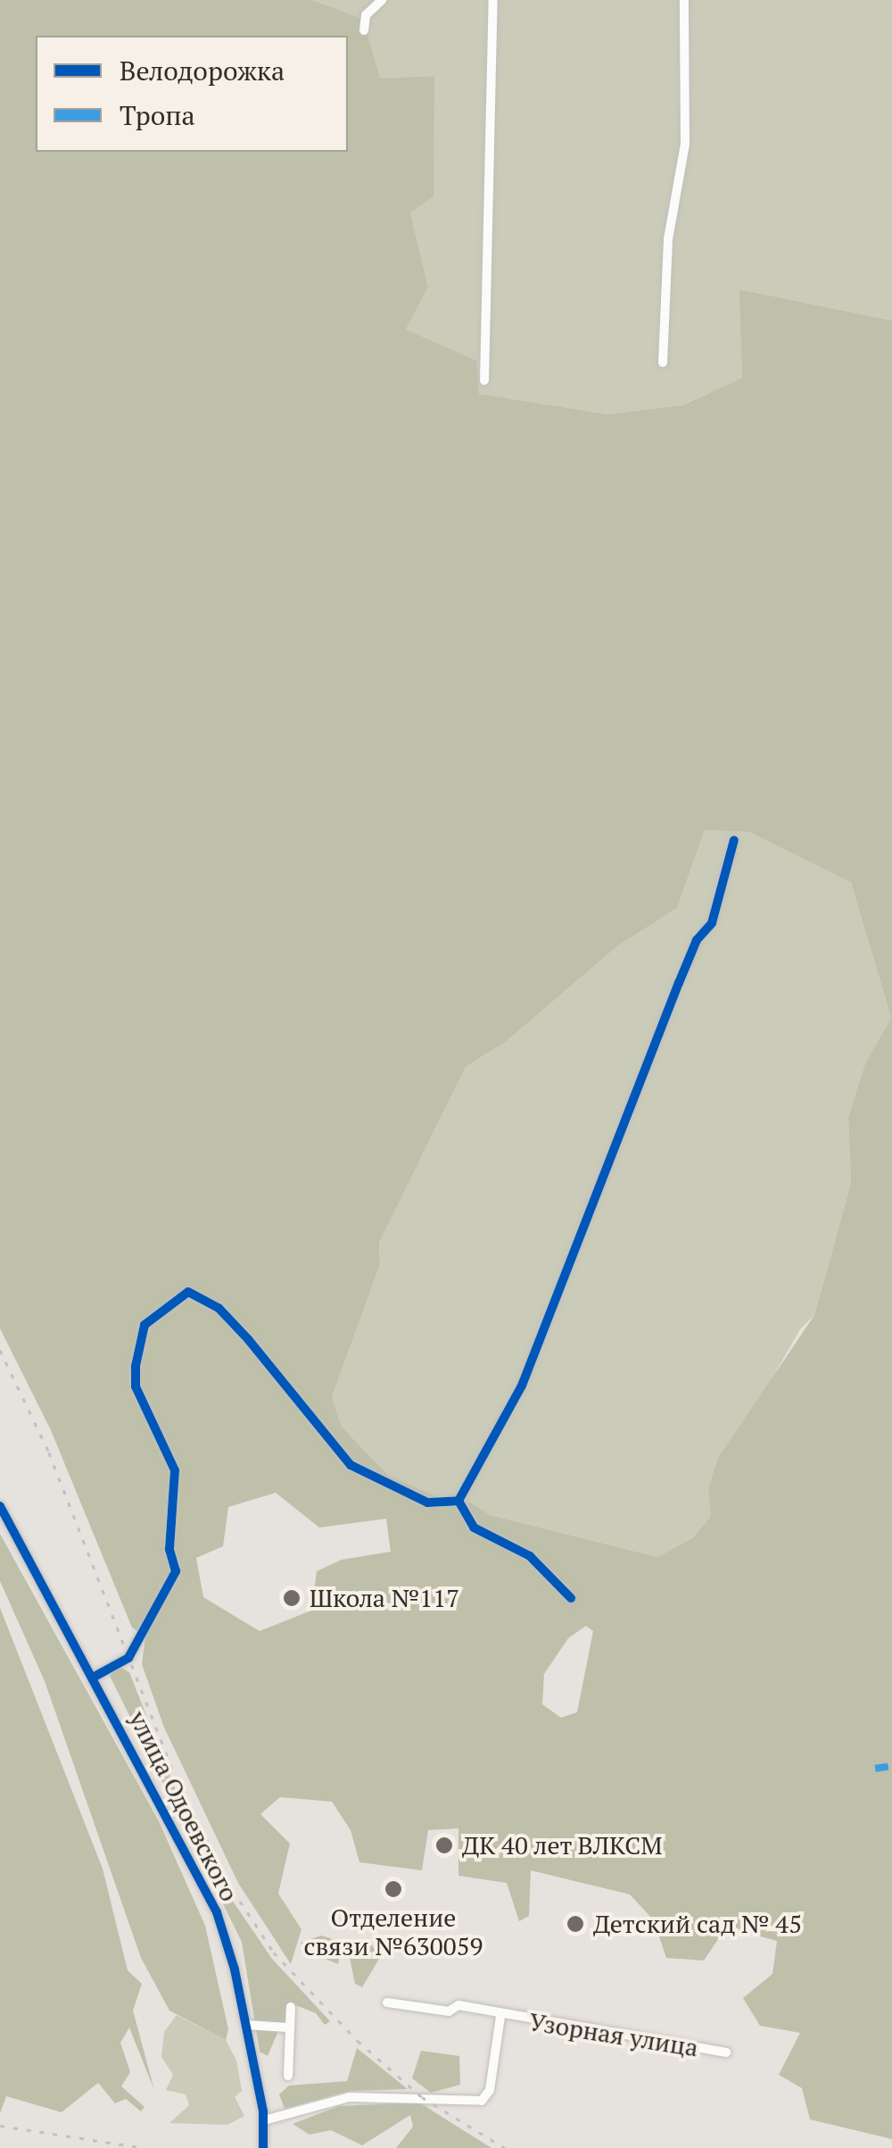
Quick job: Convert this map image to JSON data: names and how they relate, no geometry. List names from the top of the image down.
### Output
{
  "streets": {
    "street": ["улица Одоевского", "Узорная улица"]
  },
  "crossings": [
    ["улица Одоевского", "Узорная улица"]
  ],
  "places": [
    "Школа №117",
    "ДК 40 лет ВЛКСМ",
    "Отделение связи №630059",
    "Детский сад № 45"
  ],
  "legend": ["Велодорожка", "Тропа"]
}
